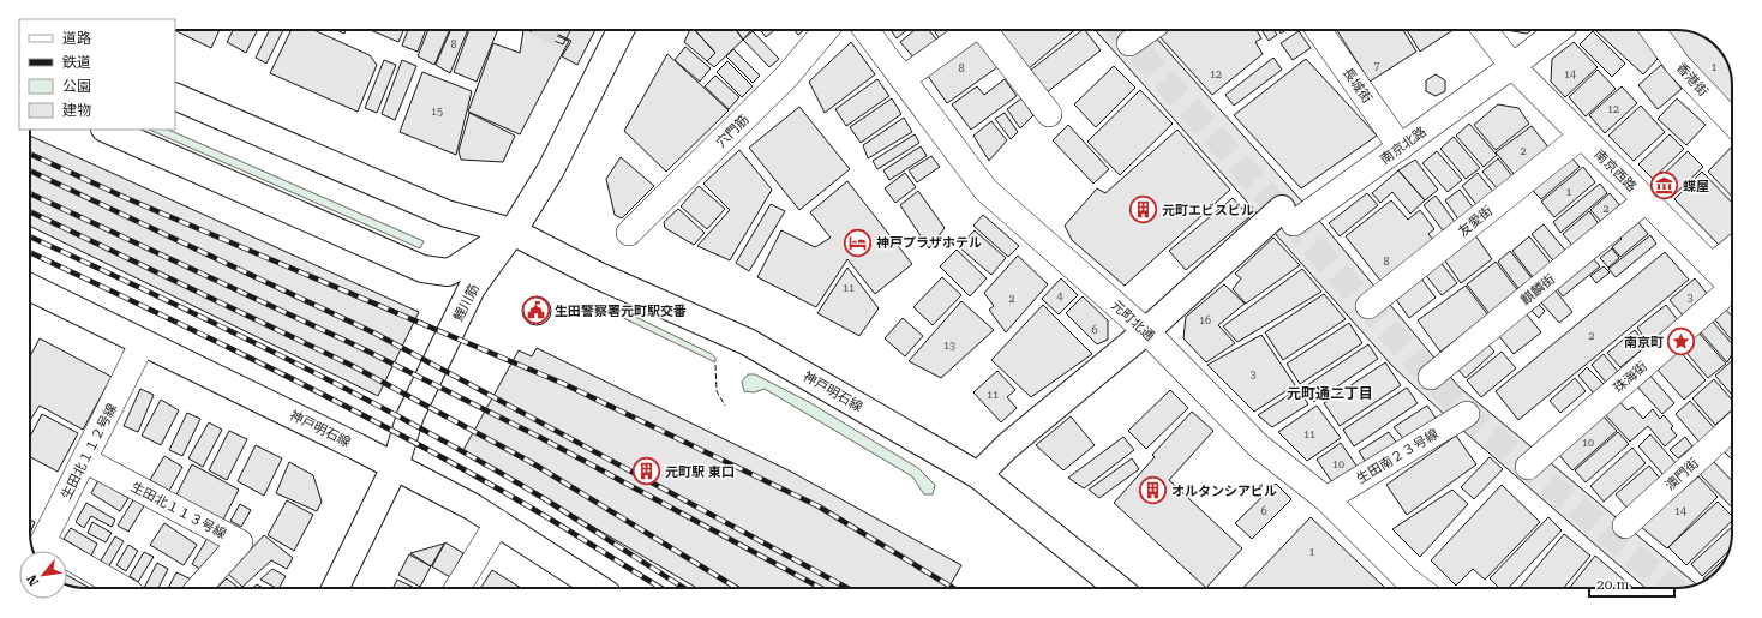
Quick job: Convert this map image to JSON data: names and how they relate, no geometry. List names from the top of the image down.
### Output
{
  "streets": {
    "main road": ["鯉川筋", "神戸明石線"],
    "street": [
      "香港街",
      "長城街",
      "穴門筋",
      "南京北路",
      "南京西路",
      "友愛街",
      "麒麟街",
      "元町北通",
      "珠海街",
      "生田北１１２号線",
      "生田南２３号線",
      "澳門街",
      "生田北１１３号線"
    ]
  },
  "crossings": [
    ["長城街", "南京北路"],
    ["南京北路", "南京西路"],
    ["南京西路", "友愛街"],
    ["南京西路", "麒麟街"],
    ["鯉川筋", "神戸明石線"],
    ["元町北通", "生田南２３号線"],
    ["神戸明石線", "生田北１１２号線"],
    ["生田北１１２号線", "生田北１１３号線"]
  ],
  "districts": ["元町通二丁目"],
  "places": {
    "museum": ["蝶屋"],
    "building": ["元町エビスビル", "元町駅 東口", "オルタンシアビル"],
    "hotel": ["神戸プラザホテル"],
    "public building": ["生田警察署元町駅交番"],
    "place": ["南京町"]
  },
  "house_numbers": [
    "8",
    "7",
    "1",
    "8",
    "12",
    "14",
    "12",
    "15",
    "2",
    "1",
    "2",
    "8",
    "11",
    "4",
    "3",
    "2",
    "16",
    "6",
    "2",
    "13",
    "3",
    "11",
    "11",
    "10",
    "10",
    "6",
    "14",
    "1"
  ],
  "legend": [
    "道路",
    "鉄道",
    "公園",
    "建物"
  ],
  "scale_bar": "20 m",
  "north": "bottom left"
}
